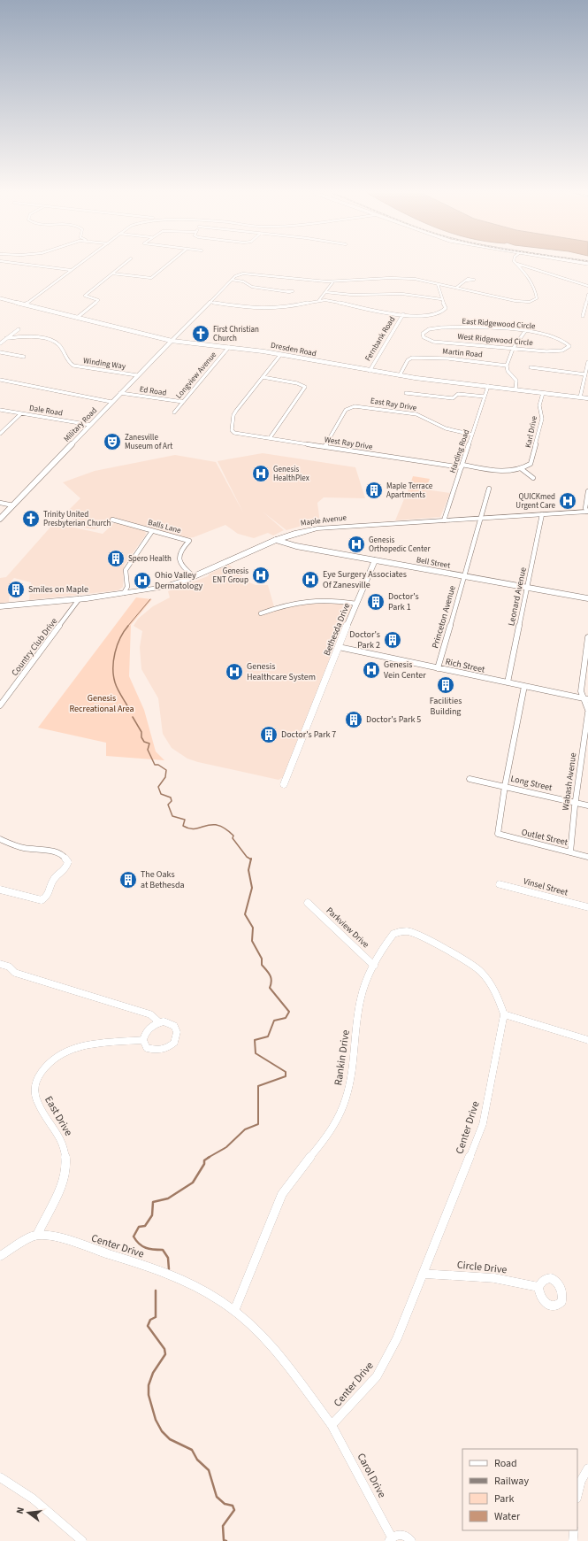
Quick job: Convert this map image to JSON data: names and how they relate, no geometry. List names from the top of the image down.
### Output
{
  "streets": {
    "main road": ["Maple Avenue"],
    "street": [
      "East Ridgewood Circle",
      "Fernbank Road",
      "West Ridgewood Circle",
      "Dresden Road",
      "Martin Road",
      "Winding Way",
      "Longview Avenue",
      "Ed Road",
      "East Ray Drive",
      "Dale Road",
      "Military Road",
      "Karl Drive",
      "West Ray Drive",
      "Harding Road",
      "Balls Lane",
      "Bell Street",
      "Leonard Avenue",
      "Princeton Avenue",
      "Bethesda Drive",
      "Country Club Drive",
      "Rich Street",
      "Wabash Avenue",
      "Long Street",
      "Outlet Street",
      "Vinsel Street",
      "Parkview Drive",
      "Rankin Drive",
      "East Drive",
      "Center Drive",
      "Circle Drive",
      "Carol Drive"
    ]
  },
  "crossings": [
    ["East Ridgewood Circle", "West Ridgewood Circle"],
    ["Fernbank Road", "Dresden Road"],
    ["Dresden Road", "Martin Road"],
    ["Dresden Road", "Longview Avenue"],
    ["Dresden Road", "Military Road"],
    ["Dresden Road", "Karl Drive"],
    ["Dresden Road", "Harding Road"],
    ["Winding Way", "Military Road"],
    ["Longview Avenue", "Ed Road"],
    ["Ed Road", "Military Road"],
    ["East Ray Drive", "West Ray Drive"],
    ["East Ray Drive", "Harding Road"],
    ["Dale Road", "Military Road"],
    ["West Ray Drive", "Harding Road"],
    ["Harding Road", "Maple Avenue"],
    ["Maple Avenue", "Balls Lane"],
    ["Maple Avenue", "Bell Street"],
    ["Maple Avenue", "Leonard Avenue"],
    ["Maple Avenue", "Princeton Avenue"],
    ["Maple Avenue", "Country Club Drive"],
    ["Bell Street", "Leonard Avenue"],
    ["Bell Street", "Princeton Avenue"],
    ["Bell Street", "Bethesda Drive"],
    ["Leonard Avenue", "Rich Street"],
    ["Princeton Avenue", "Rich Street"],
    ["Bethesda Drive", "Rich Street"],
    ["Wabash Avenue", "Long Street"],
    ["Wabash Avenue", "Outlet Street"],
    ["Long Street", "Outlet Street"],
    ["Parkview Drive", "Rankin Drive"],
    ["Rankin Drive", "Center Drive"],
    ["East Drive", "Center Drive"],
    ["Center Drive", "Circle Drive"],
    ["Center Drive", "Carol Drive"]
  ],
  "parks": ["Genesis Recreational Area"],
  "places": {
    "church": ["First Christian Church", "Trinity United Presbyterian Church"],
    "theatre": ["Zanesville Museum of Art"],
    "hospital": [
      "Genesis HealthPlex",
      "QUICKmed Urgent Care",
      "Genesis Orthopedic Center",
      "Genesis ENT Group",
      "Eye Surgery Associates Of Zanesville",
      "Ohio Valley Dermatology",
      "Genesis Vein Center",
      "Genesis Healthcare System"
    ],
    "building": [
      "Maple Terrace Apartments",
      "Spero Health",
      "Smiles on Maple",
      "Doctor's Park 1",
      "Doctor's Park 2",
      "Facilities Building",
      "Doctor's Park 5",
      "Doctor's Park 7",
      "The Oaks at Bethesda"
    ]
  },
  "legend": [
    "Road",
    "Railway",
    "Park",
    "Water"
  ],
  "north": "left"
}
